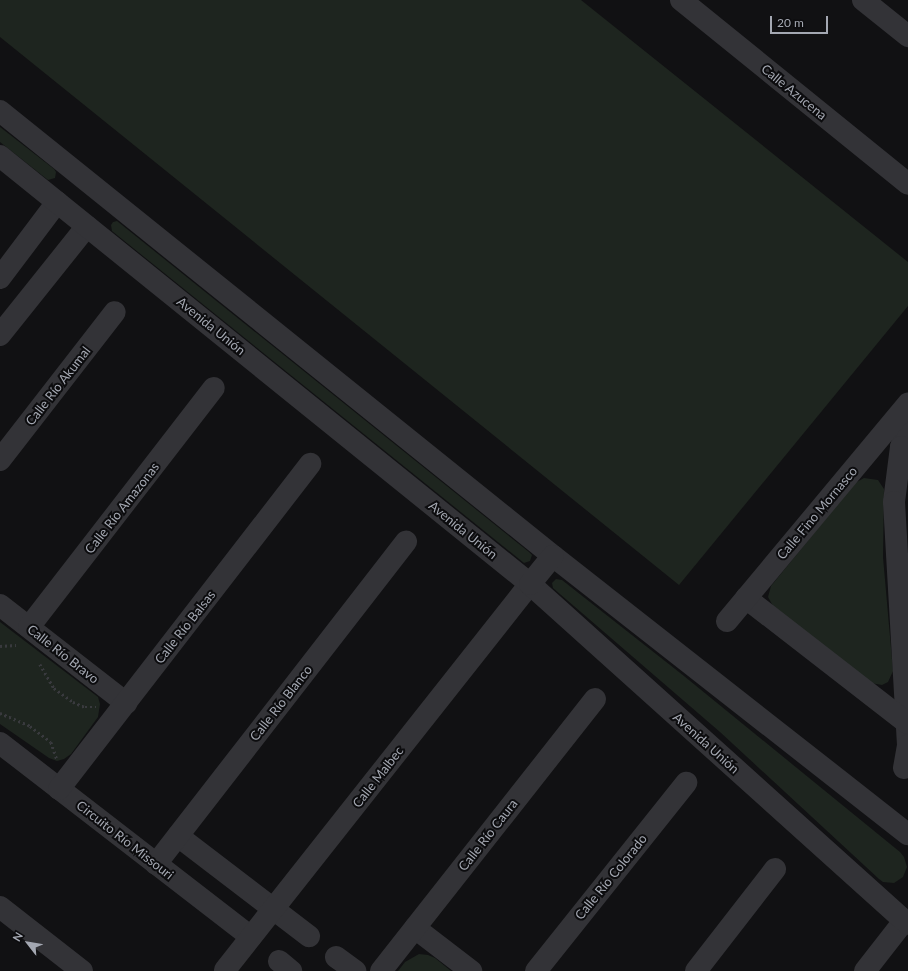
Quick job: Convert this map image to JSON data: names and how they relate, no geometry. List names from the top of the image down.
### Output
{
  "streets": {
    "street": [
      "Calle Azucena",
      "Avenida Unión",
      "Calle Río Akumal",
      "Calle Río Amazonas",
      "Calle Fino Mornasco",
      "Calle Río Balsas",
      "Calle Río Bravo",
      "Calle Río Blanco",
      "Calle Malbec",
      "Calle Río Caura",
      "Circuito Río Missouri",
      "Calle Río Colorado"
    ]
  },
  "crossings": [
    ["Avenida Unión", "Calle Malbec"],
    ["Calle Río Amazonas", "Calle Río Bravo"],
    ["Calle Río Balsas", "Calle Río Bravo"],
    ["Calle Río Balsas", "Circuito Río Missouri"],
    ["Calle Río Blanco", "Circuito Río Missouri"],
    ["Calle Malbec", "Circuito Río Missouri"]
  ],
  "scale_bar": "20 m",
  "north": "top left"
}
